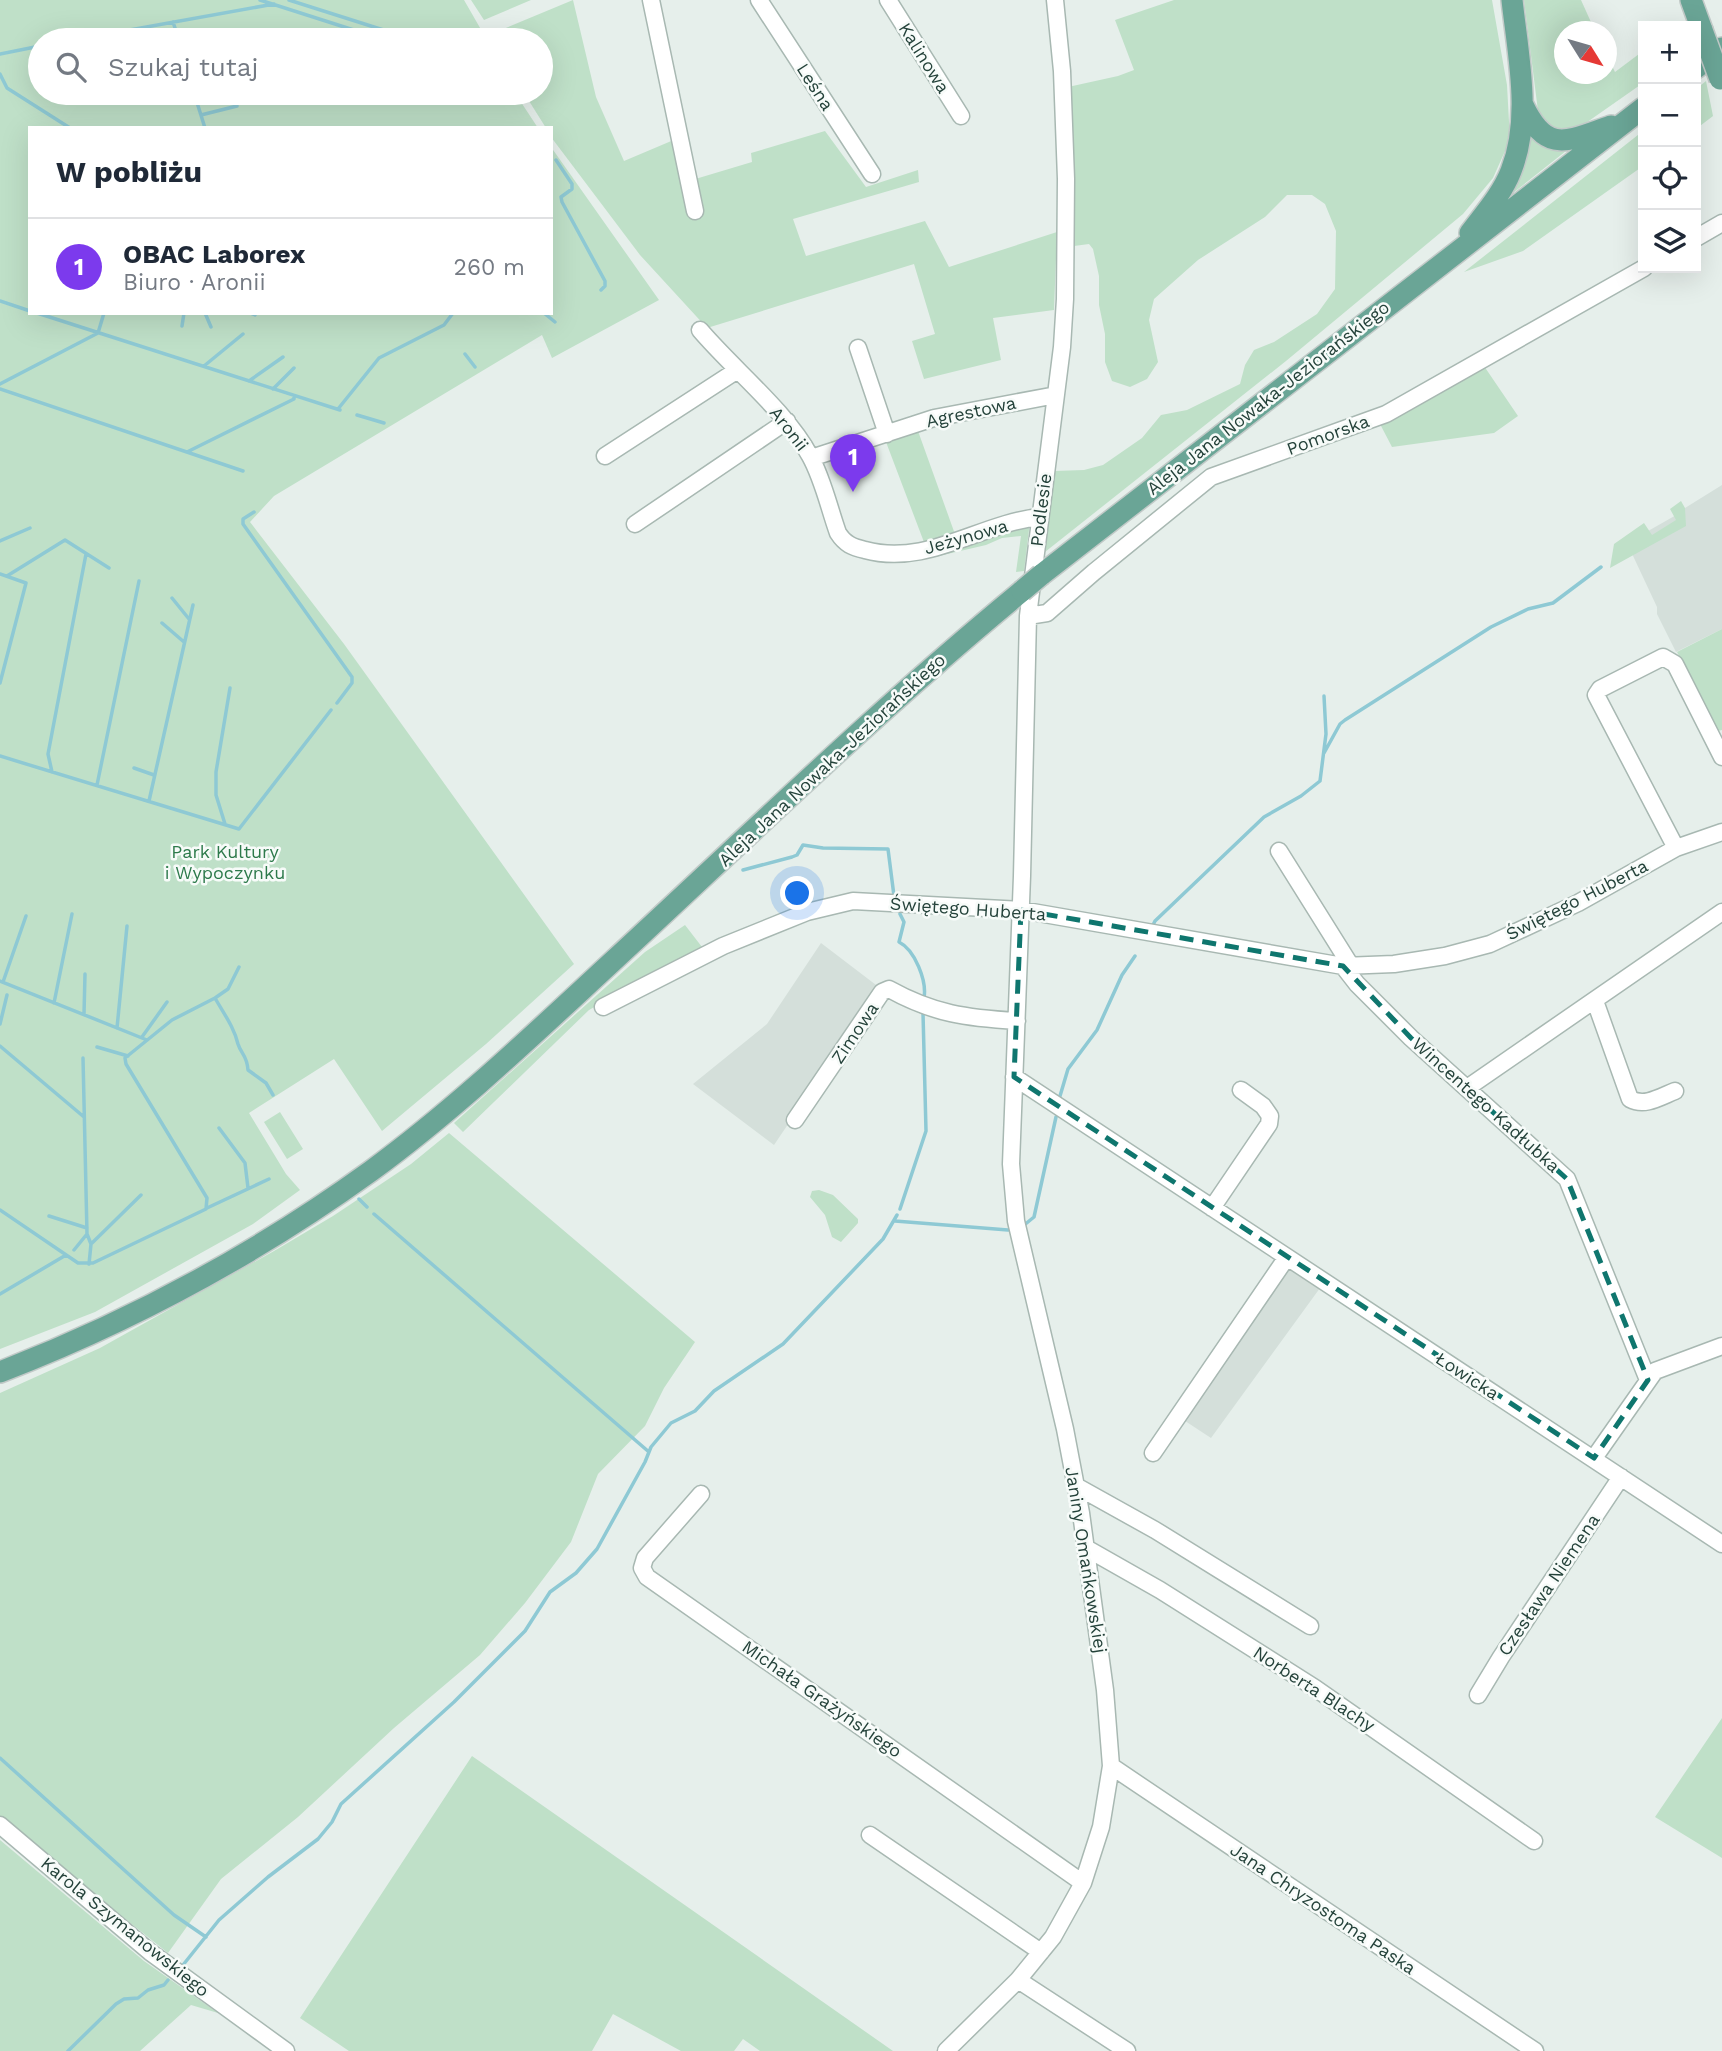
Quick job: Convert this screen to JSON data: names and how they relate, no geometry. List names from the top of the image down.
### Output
{
  "streets": {
    "main road": ["Aleja Jana Nowaka-Jeziorańskiego"],
    "street": [
      "Kalinowa",
      "Leśna",
      "Agrestowa",
      "Aronii",
      "Pomorska",
      "Podlesie",
      "Jeżynowa",
      "Świętego Huberta",
      "Zimowa",
      "Wincentego Kadłubka",
      "Łowicka",
      "Janiny Omańkowskiej",
      "Czesława Niemena",
      "Norberta Blachy",
      "Michała Grażyńskiego",
      "Jana Chryzostoma Paska",
      "Karola Szymanowskiego"
    ]
  },
  "crossings": [
    ["Agrestowa", "Aronii"],
    ["Agrestowa", "Podlesie"],
    ["Aronii", "Jeżynowa"],
    ["Pomorska", "Podlesie"],
    ["Podlesie", "Jeżynowa"],
    ["Podlesie", "Świętego Huberta"],
    ["Podlesie", "Zimowa"],
    ["Podlesie", "Janiny Omańkowskiej"],
    ["Świętego Huberta", "Wincentego Kadłubka"],
    ["Zimowa", "Janiny Omańkowskiej"],
    ["Łowicka", "Janiny Omańkowskiej"],
    ["Łowicka", "Czesława Niemena"],
    ["Janiny Omańkowskiej", "Norberta Blachy"],
    ["Janiny Omańkowskiej", "Michała Grażyńskiego"],
    ["Janiny Omańkowskiej", "Jana Chryzostoma Paska"]
  ],
  "parks": ["Park Kultury i Wypoczynku"],
  "north": "bottom right",
  "page": {
    "map_buttons": ["+", "−"],
    "search": "Szukaj tutaj",
    "heading": "W pobliżu",
    "list": [
      {
        "mark": "1",
        "name": "OBAC Laborex",
        "note": "Biuro · Aronii",
        "value": "260 m"
      }
    ],
    "pins": "1"
  }
}
